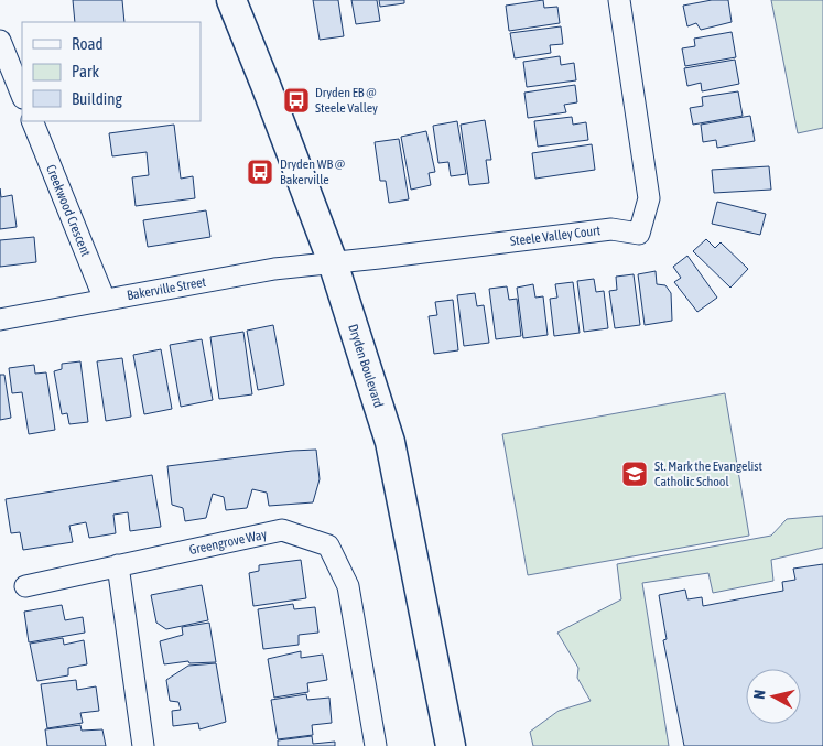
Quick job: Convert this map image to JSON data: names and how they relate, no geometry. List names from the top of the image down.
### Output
{
  "streets": {
    "street": [
      "Creekwood Crescent",
      "Steele Valley Court",
      "Bakerville Street",
      "Dryden Boulevard",
      "Greengrove Way"
    ]
  },
  "crossings": [
    ["Creekwood Crescent", "Bakerville Street"],
    ["Steele Valley Court", "Bakerville Street"],
    ["Steele Valley Court", "Dryden Boulevard"],
    ["Bakerville Street", "Dryden Boulevard"]
  ],
  "places": {
    "bus stop": ["Dryden EB @ Steele Valley", "Dryden WB @ Bakerville"],
    "school or university": ["St. Mark the Evangelist Catholic School"]
  },
  "legend": ["Road", "Park", "Building"],
  "north": "left"
}
